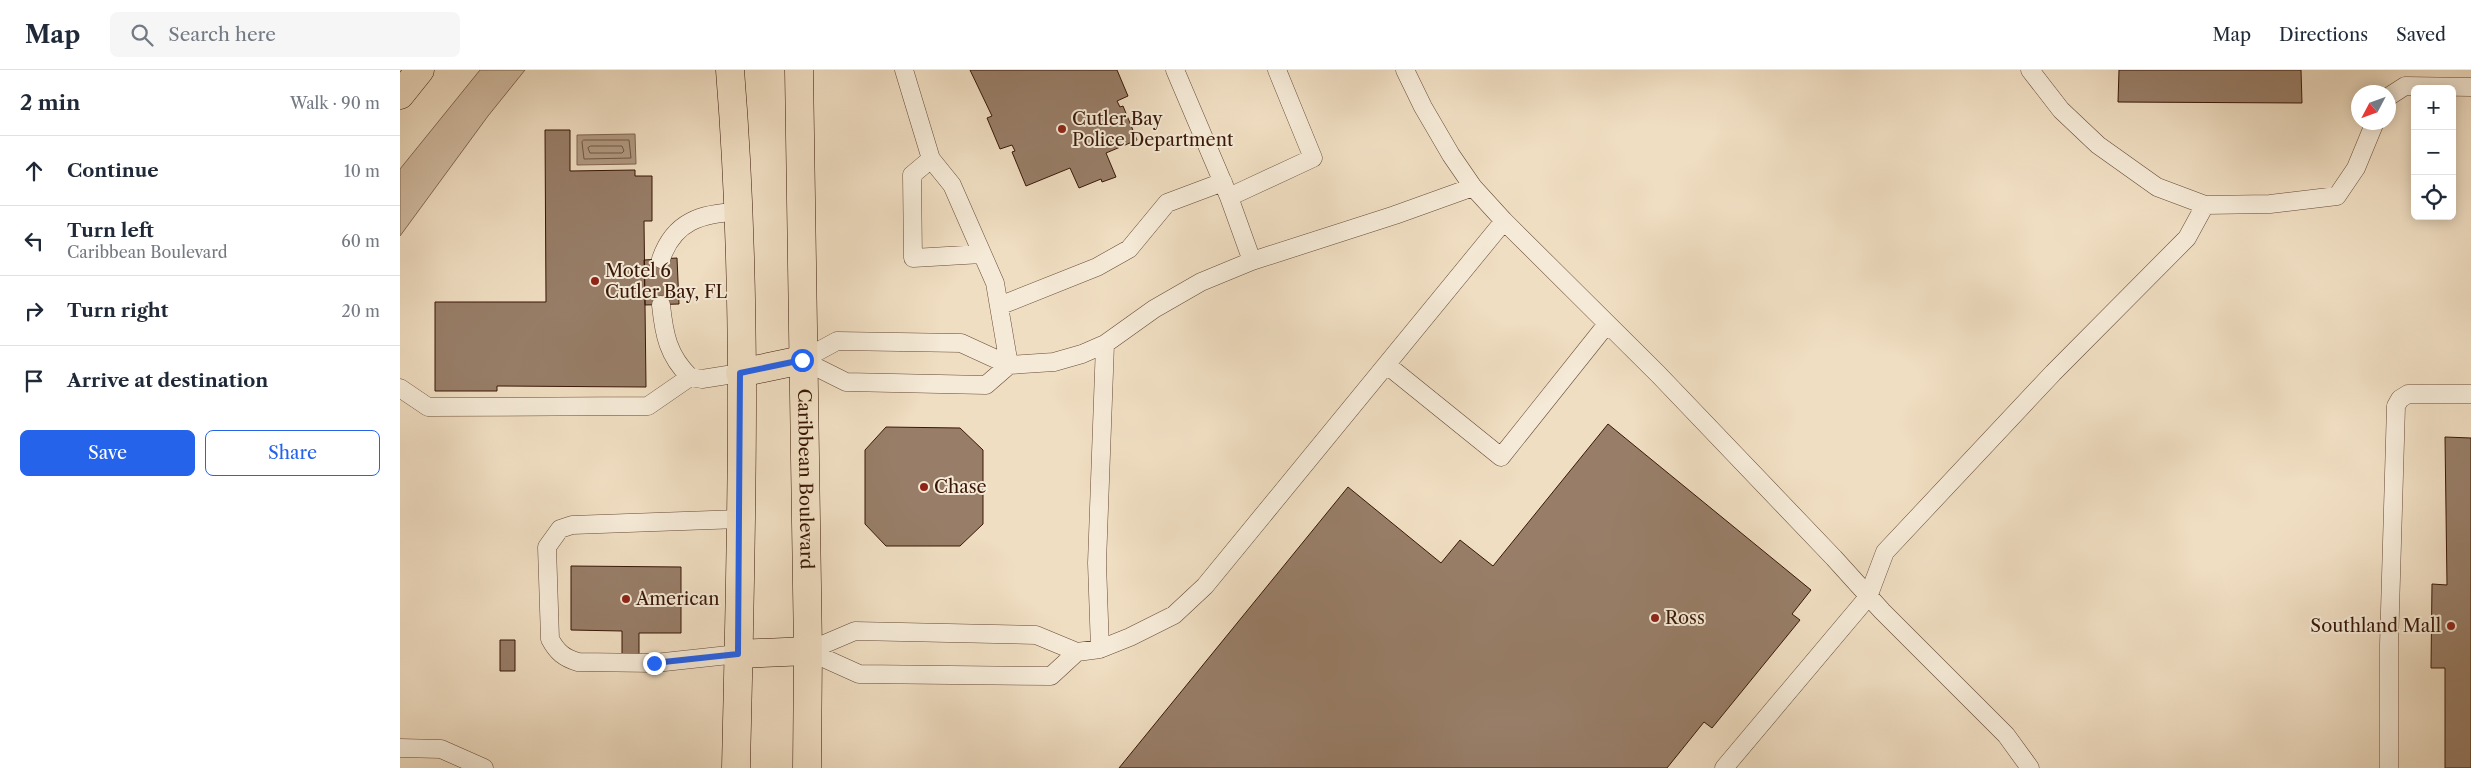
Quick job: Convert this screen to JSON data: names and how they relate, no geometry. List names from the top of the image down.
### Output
{
  "streets": {
    "main road": ["Caribbean Boulevard"]
  },
  "places": [
    "Cutler Bay Police Department",
    "Motel 6 Cutler Bay, FL",
    "Chase",
    "American",
    "Ross",
    "Southland Mall"
  ],
  "north": "bottom left",
  "page": {
    "header": "Map",
    "search": "Search here",
    "nav": ["Map", "Directions", "Saved"],
    "heading": ["2 min", "Walk · 90 m"],
    "map_buttons": ["+", "−"],
    "list": [
      ["Continue", "10 m"],
      ["Turn left", "Caribbean Boulevard", "60 m"],
      ["Turn right", "20 m"],
      "Arrive at destination"
    ],
    "buttons": ["Save", "Share"]
  }
}
